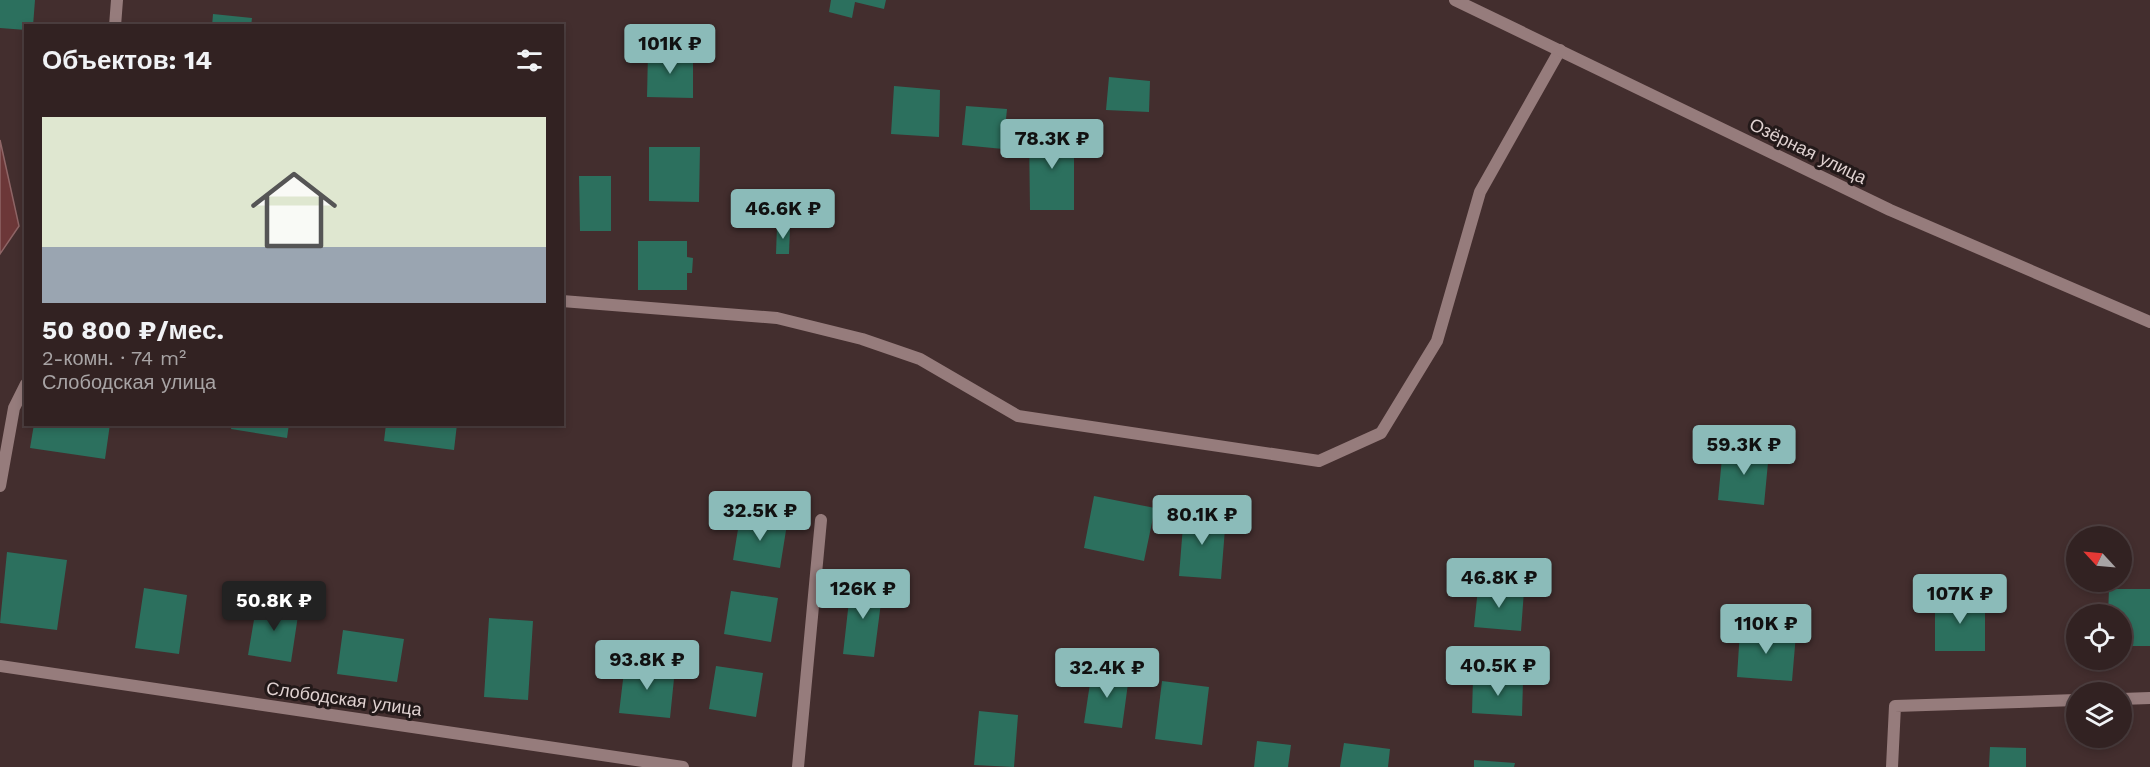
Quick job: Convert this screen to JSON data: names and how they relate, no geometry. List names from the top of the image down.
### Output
{
  "streets": {
    "street": ["Озёрная улица", "Слободская улица"]
  },
  "north": "top left",
  "page": {
    "price": [
      "101K ₽",
      "78.3K ₽",
      "46.6K ₽",
      "59.3K ₽",
      "32.5K ₽",
      "80.1K ₽",
      "46.8K ₽",
      "126K ₽",
      "107K ₽",
      "50.8K ₽",
      "110K ₽",
      "93.8K ₽",
      "40.5K ₽",
      "32.4K ₽"
    ],
    "heading": "Объектов: 14",
    "list": [
      {
        "name": "50 800 ₽/мес.",
        "note": "2-комн. · 74 m² · Слободская улица"
      }
    ]
  }
}
